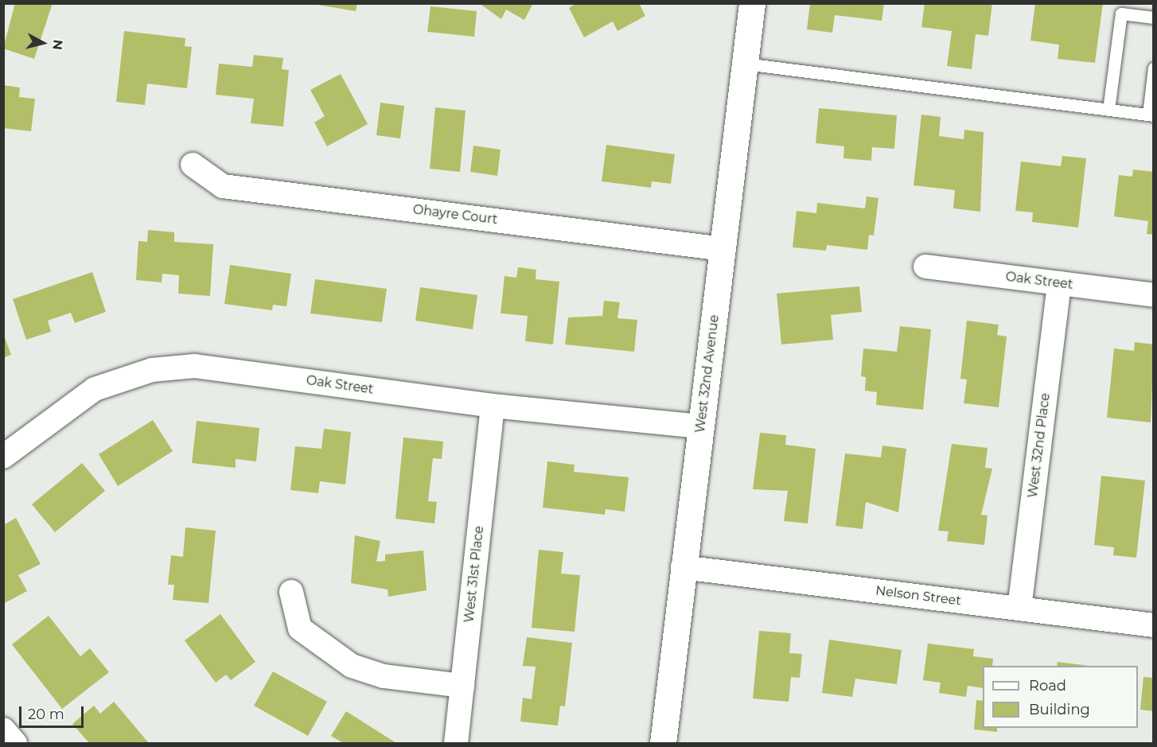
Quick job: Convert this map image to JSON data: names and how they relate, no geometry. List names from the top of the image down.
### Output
{
  "streets": {
    "street": [
      "Ohayre Court",
      "Oak Street",
      "West 32nd Avenue",
      "West 32nd Place",
      "West 31st Place",
      "Nelson Street"
    ]
  },
  "crossings": [
    ["Ohayre Court", "West 32nd Avenue"],
    ["Oak Street", "West 32nd Avenue"],
    ["Oak Street", "West 32nd Place"],
    ["Oak Street", "West 31st Place"],
    ["West 32nd Avenue", "Nelson Street"],
    ["West 32nd Place", "Nelson Street"]
  ],
  "legend": ["Road", "Building"],
  "scale_bar": "20 m",
  "north": "right"
}
